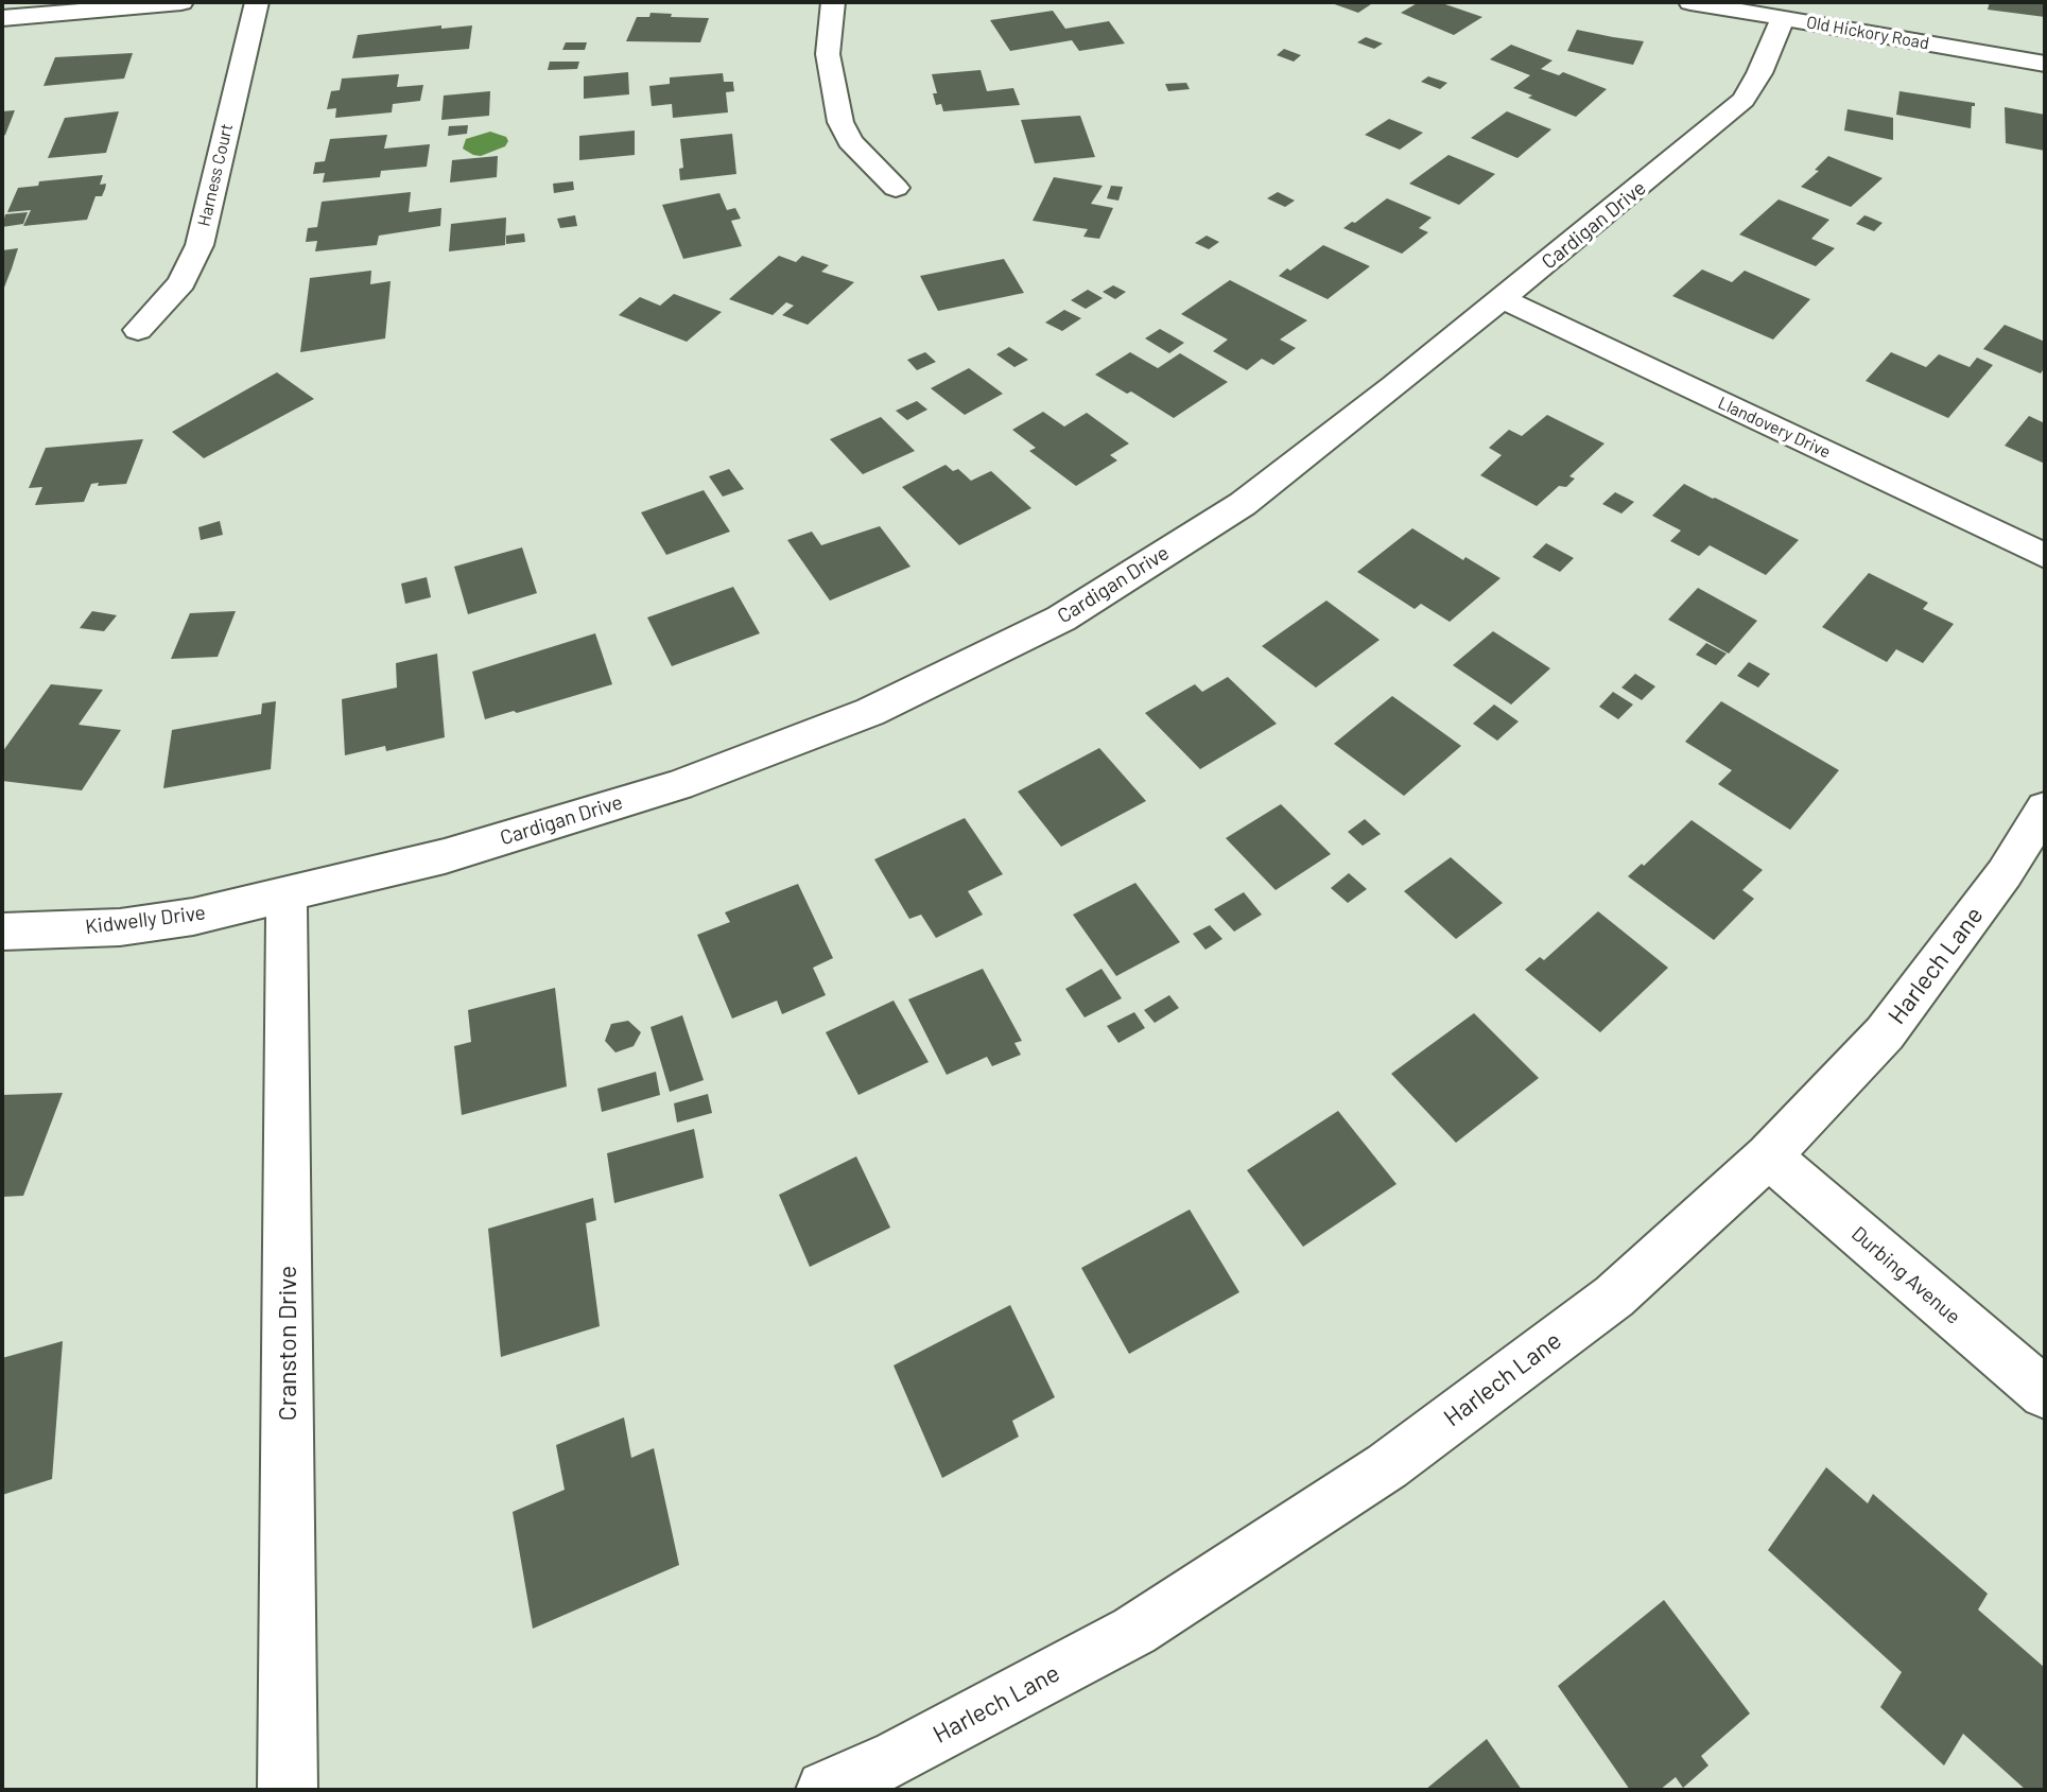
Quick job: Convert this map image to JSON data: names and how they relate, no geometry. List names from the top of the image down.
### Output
{
  "streets": {
    "street": [
      "Old Hickory Road",
      "Harness Court",
      "Cardigan Drive",
      "Llandovery Drive",
      "Kidwelly Drive",
      "Harlech Lane",
      "Durbing Avenue",
      "Cranston Drive"
    ]
  },
  "crossings": [
    ["Old Hickory Road", "Cardigan Drive"],
    ["Cardigan Drive", "Llandovery Drive"],
    ["Cardigan Drive", "Kidwelly Drive"],
    ["Cardigan Drive", "Cranston Drive"],
    ["Kidwelly Drive", "Cranston Drive"],
    ["Harlech Lane", "Durbing Avenue"]
  ]
}
